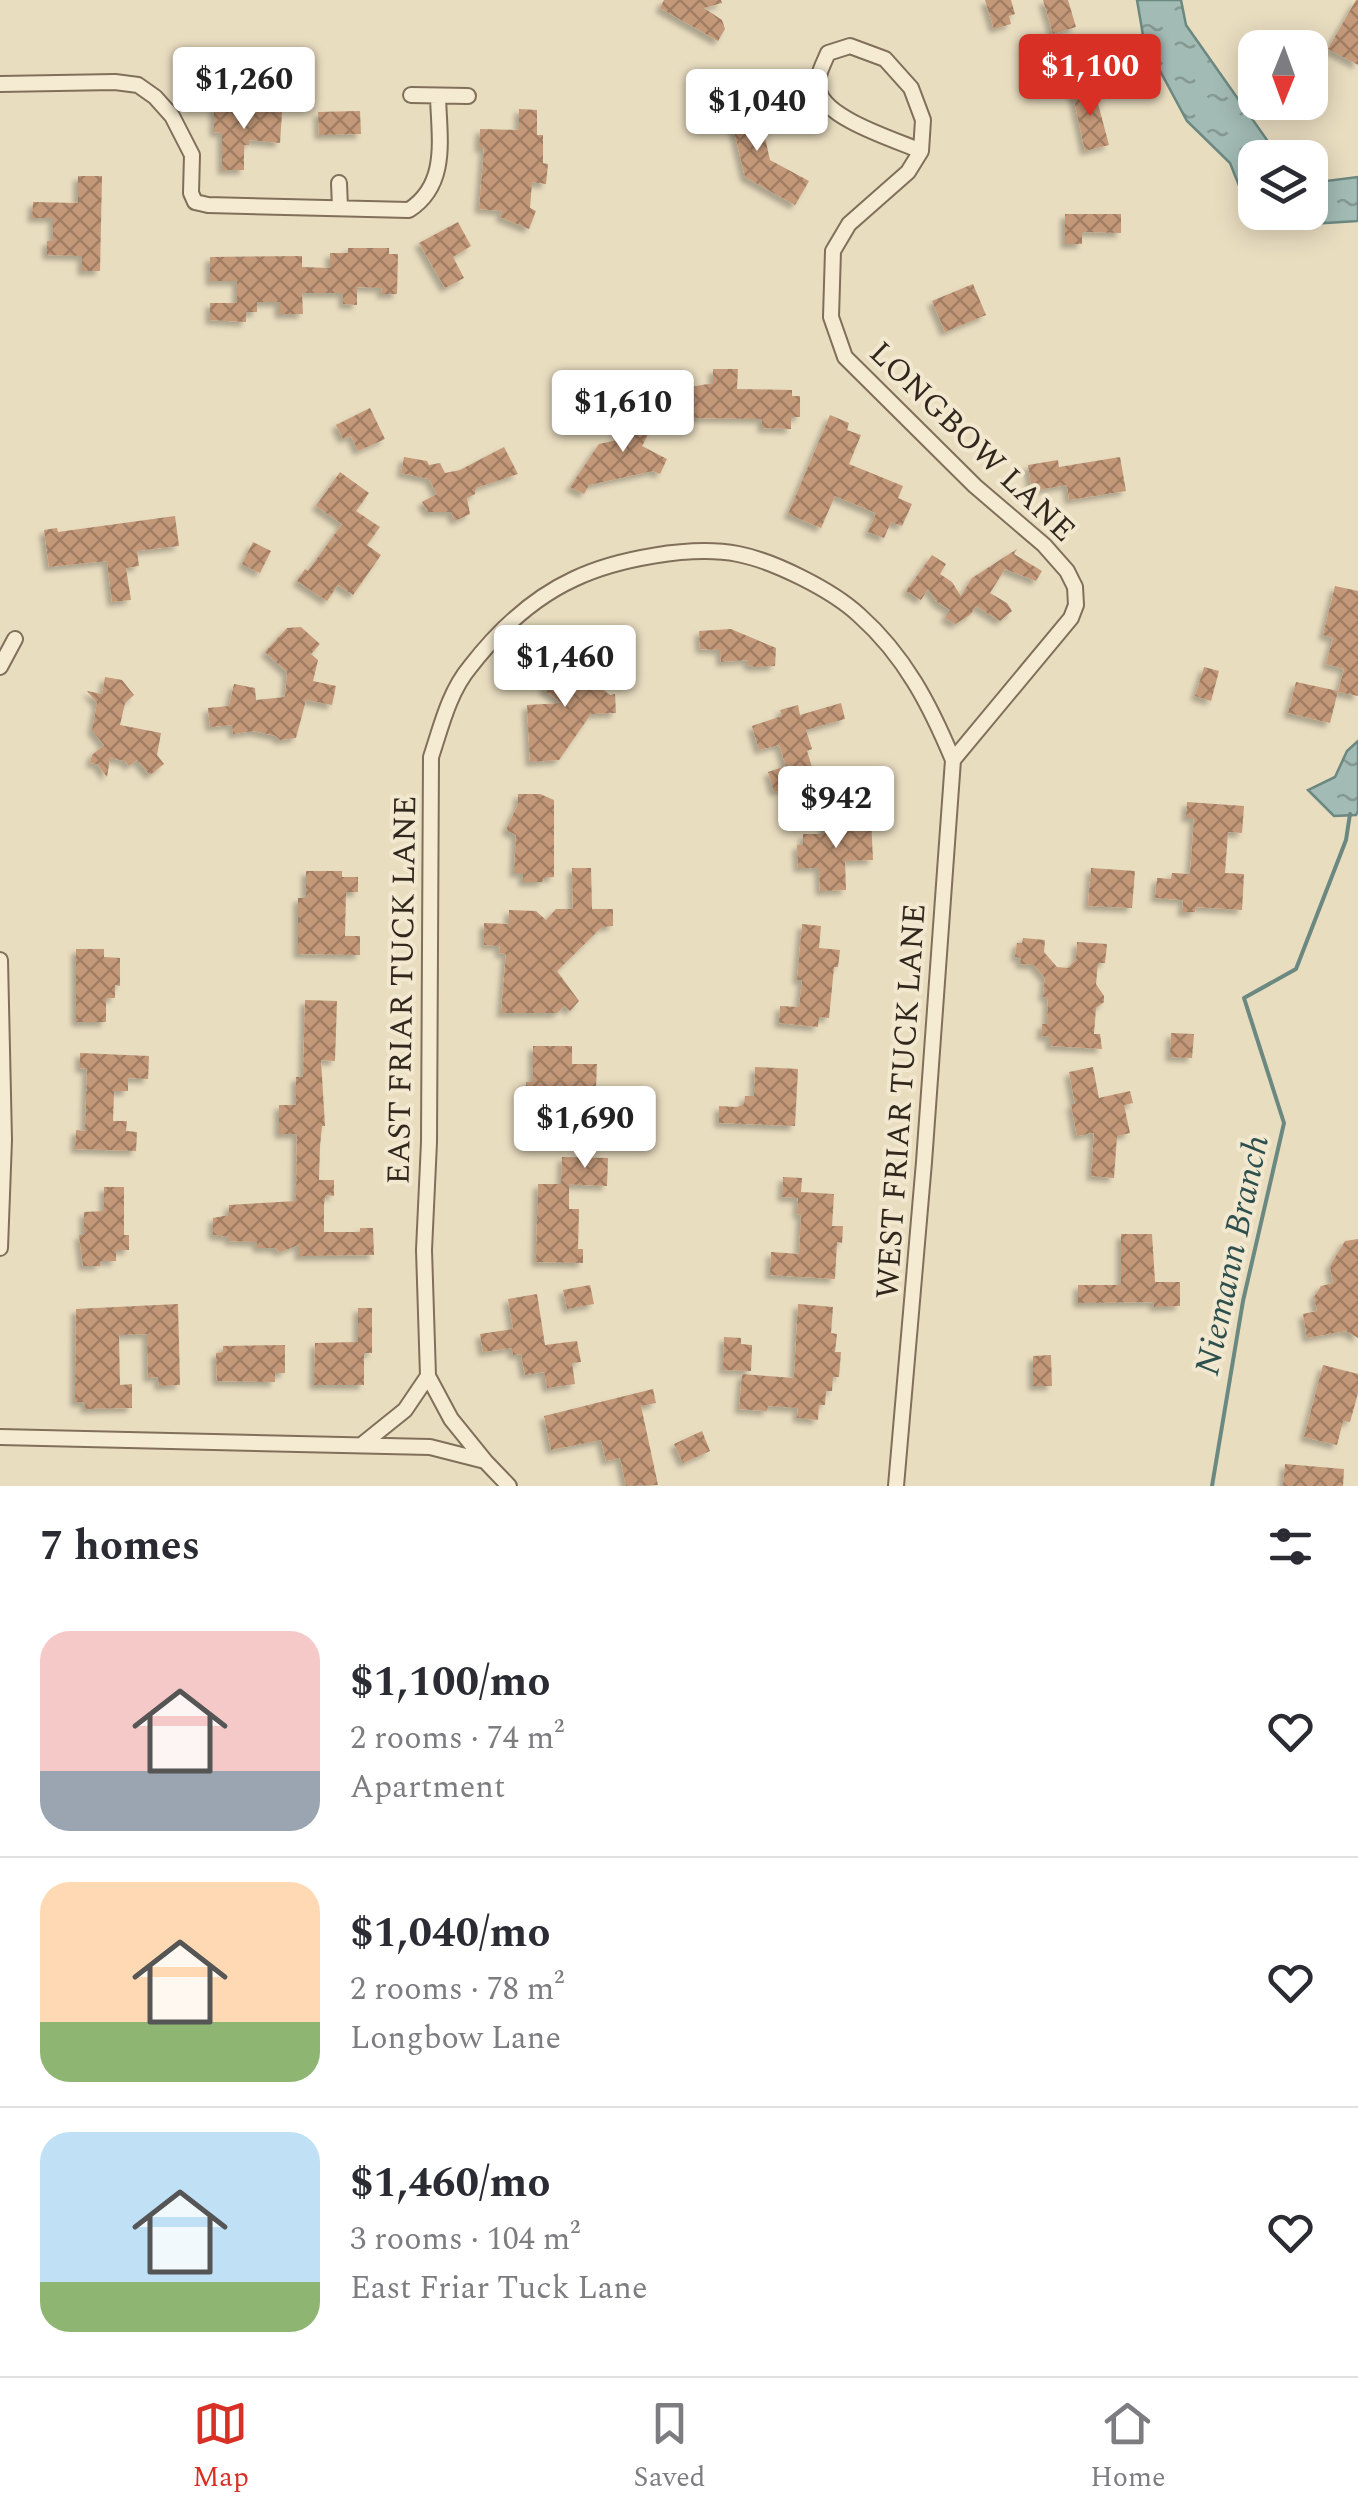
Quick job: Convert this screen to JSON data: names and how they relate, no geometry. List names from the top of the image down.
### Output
{
  "streets": {
    "street": ["LONGBOW LANE", "EAST FRIAR TUCK LANE", "WEST FRIAR TUCK LANE"]
  },
  "crossings": [
    ["LONGBOW LANE", "WEST FRIAR TUCK LANE"],
    ["EAST FRIAR TUCK LANE", "WEST FRIAR TUCK LANE"]
  ],
  "water": ["Niemann Branch"],
  "north": "bottom",
  "page": {
    "price": [
      "$1,100",
      "$1,260",
      "$1,040",
      "$1,610",
      "$1,460",
      "$942",
      "$1,690"
    ],
    "heading": "7 homes",
    "list": [
      {
        "name": "$1,100/mo",
        "note": "2 rooms · 74 m² · Apartment"
      },
      {
        "name": "$1,040/mo",
        "note": "2 rooms · 78 m² · Longbow Lane"
      },
      {
        "name": "$1,460/mo",
        "note": "3 rooms · 104 m² · East Friar Tuck Lane"
      }
    ],
    "tabs": ["Map", "Saved", "Home"]
  }
}
